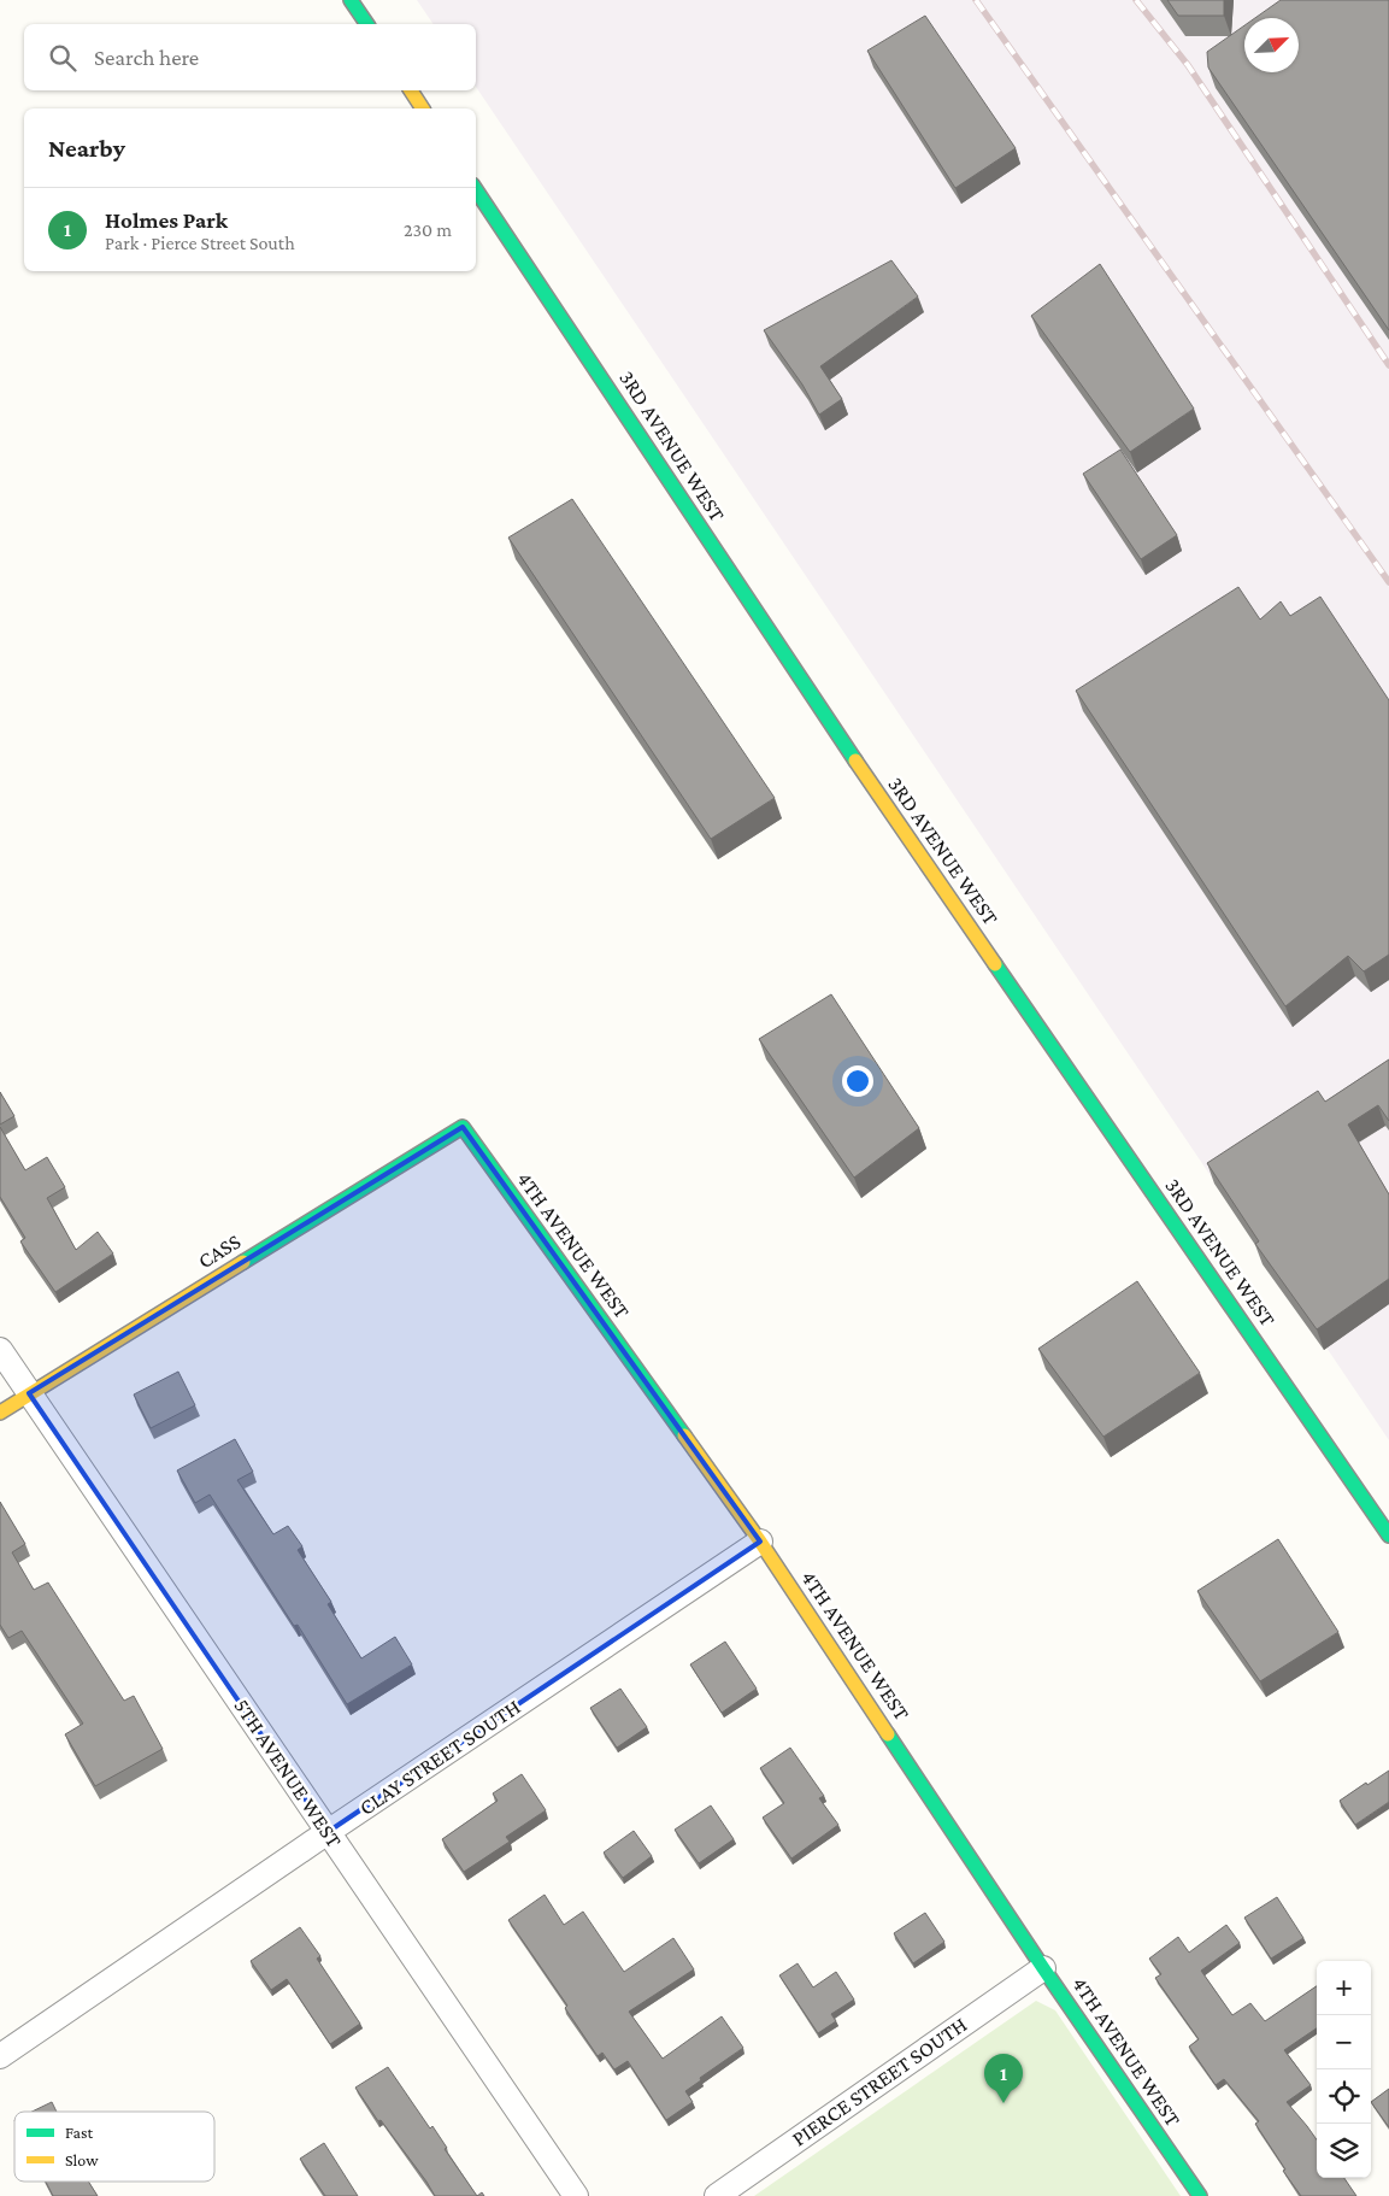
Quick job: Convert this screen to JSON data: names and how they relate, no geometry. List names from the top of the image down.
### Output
{
  "streets": {
    "street": [
      "3RD AVENUE WEST",
      "4TH AVENUE WEST",
      "CASS",
      "CLAY STREET SOUTH",
      "5TH AVENUE WEST",
      "PIERCE STREET SOUTH"
    ]
  },
  "crossings": [
    ["4TH AVENUE WEST", "CASS"],
    ["4TH AVENUE WEST", "CLAY STREET SOUTH"],
    ["4TH AVENUE WEST", "PIERCE STREET SOUTH"],
    ["CASS", "5TH AVENUE WEST"],
    ["CLAY STREET SOUTH", "5TH AVENUE WEST"]
  ],
  "legend": ["Fast", "Slow"],
  "north": "top right",
  "page": {
    "search": "Search here",
    "heading": "Nearby",
    "list": [
      {
        "mark": "1",
        "name": "Holmes Park",
        "note": "Park · Pierce Street South",
        "value": "230 m"
      }
    ],
    "map_buttons": ["+", "−"],
    "pins": "1"
  }
}
